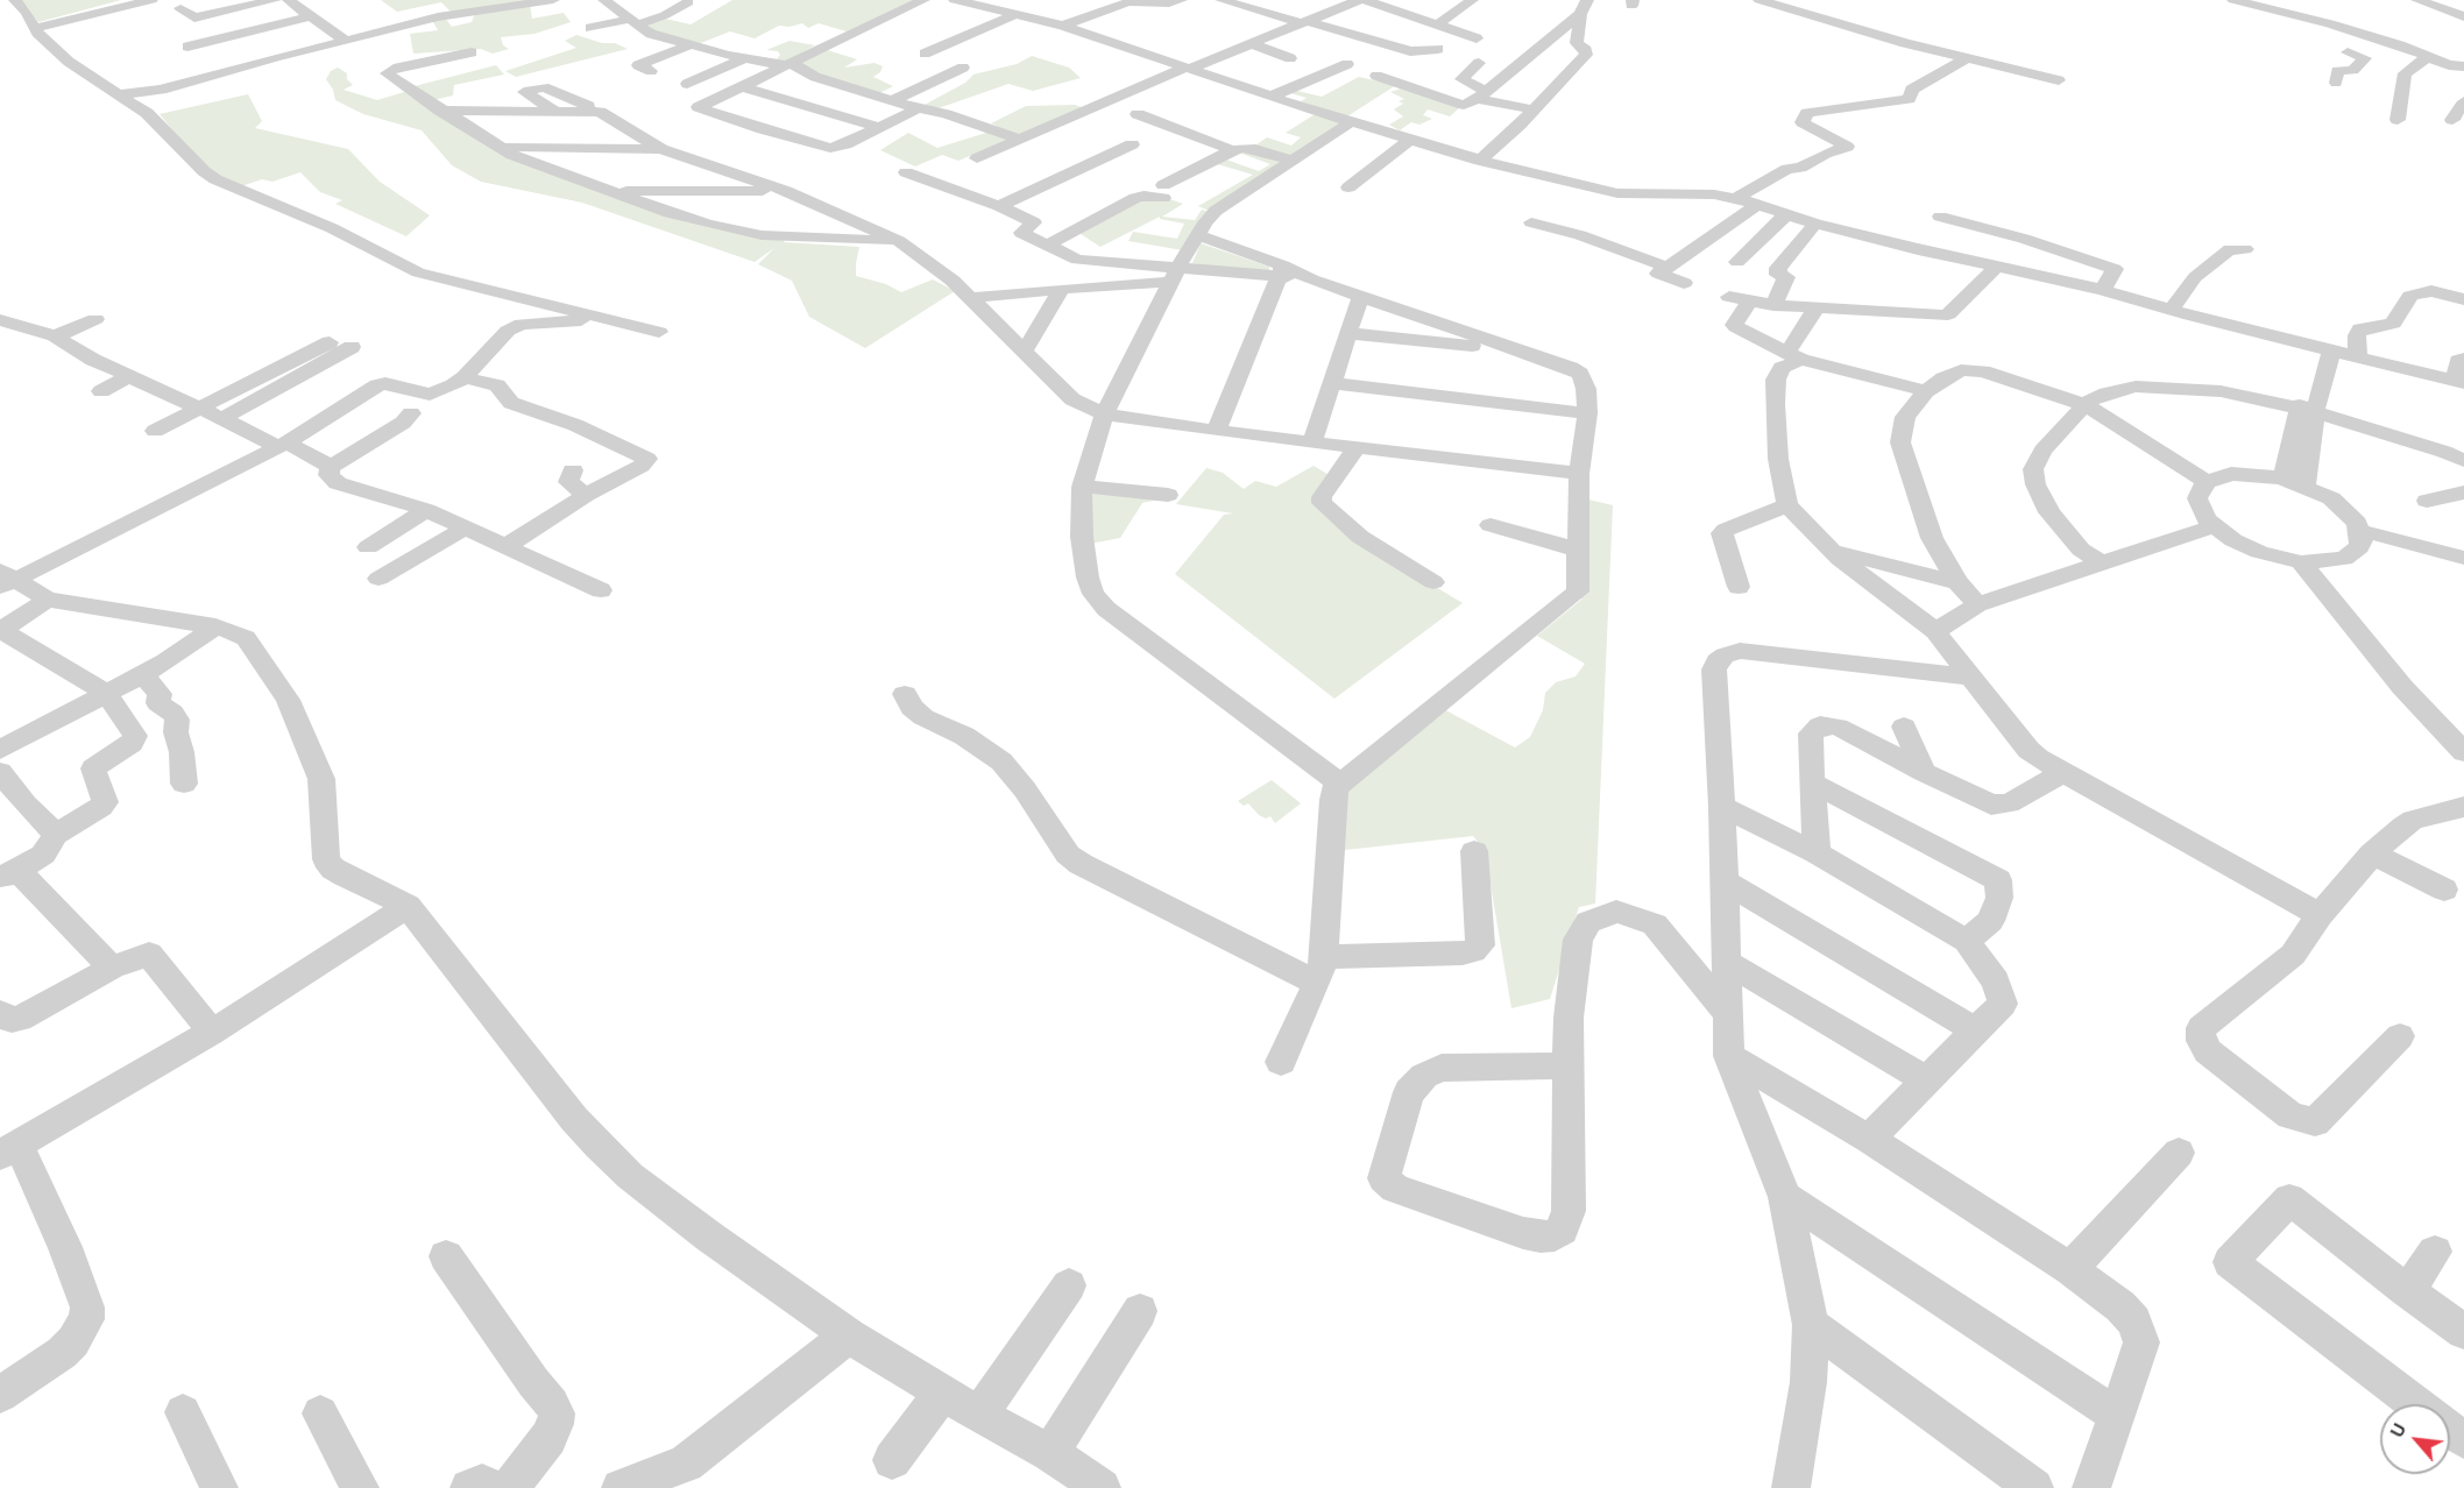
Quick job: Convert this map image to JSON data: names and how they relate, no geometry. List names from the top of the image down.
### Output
{
  "north": "top left"
}
